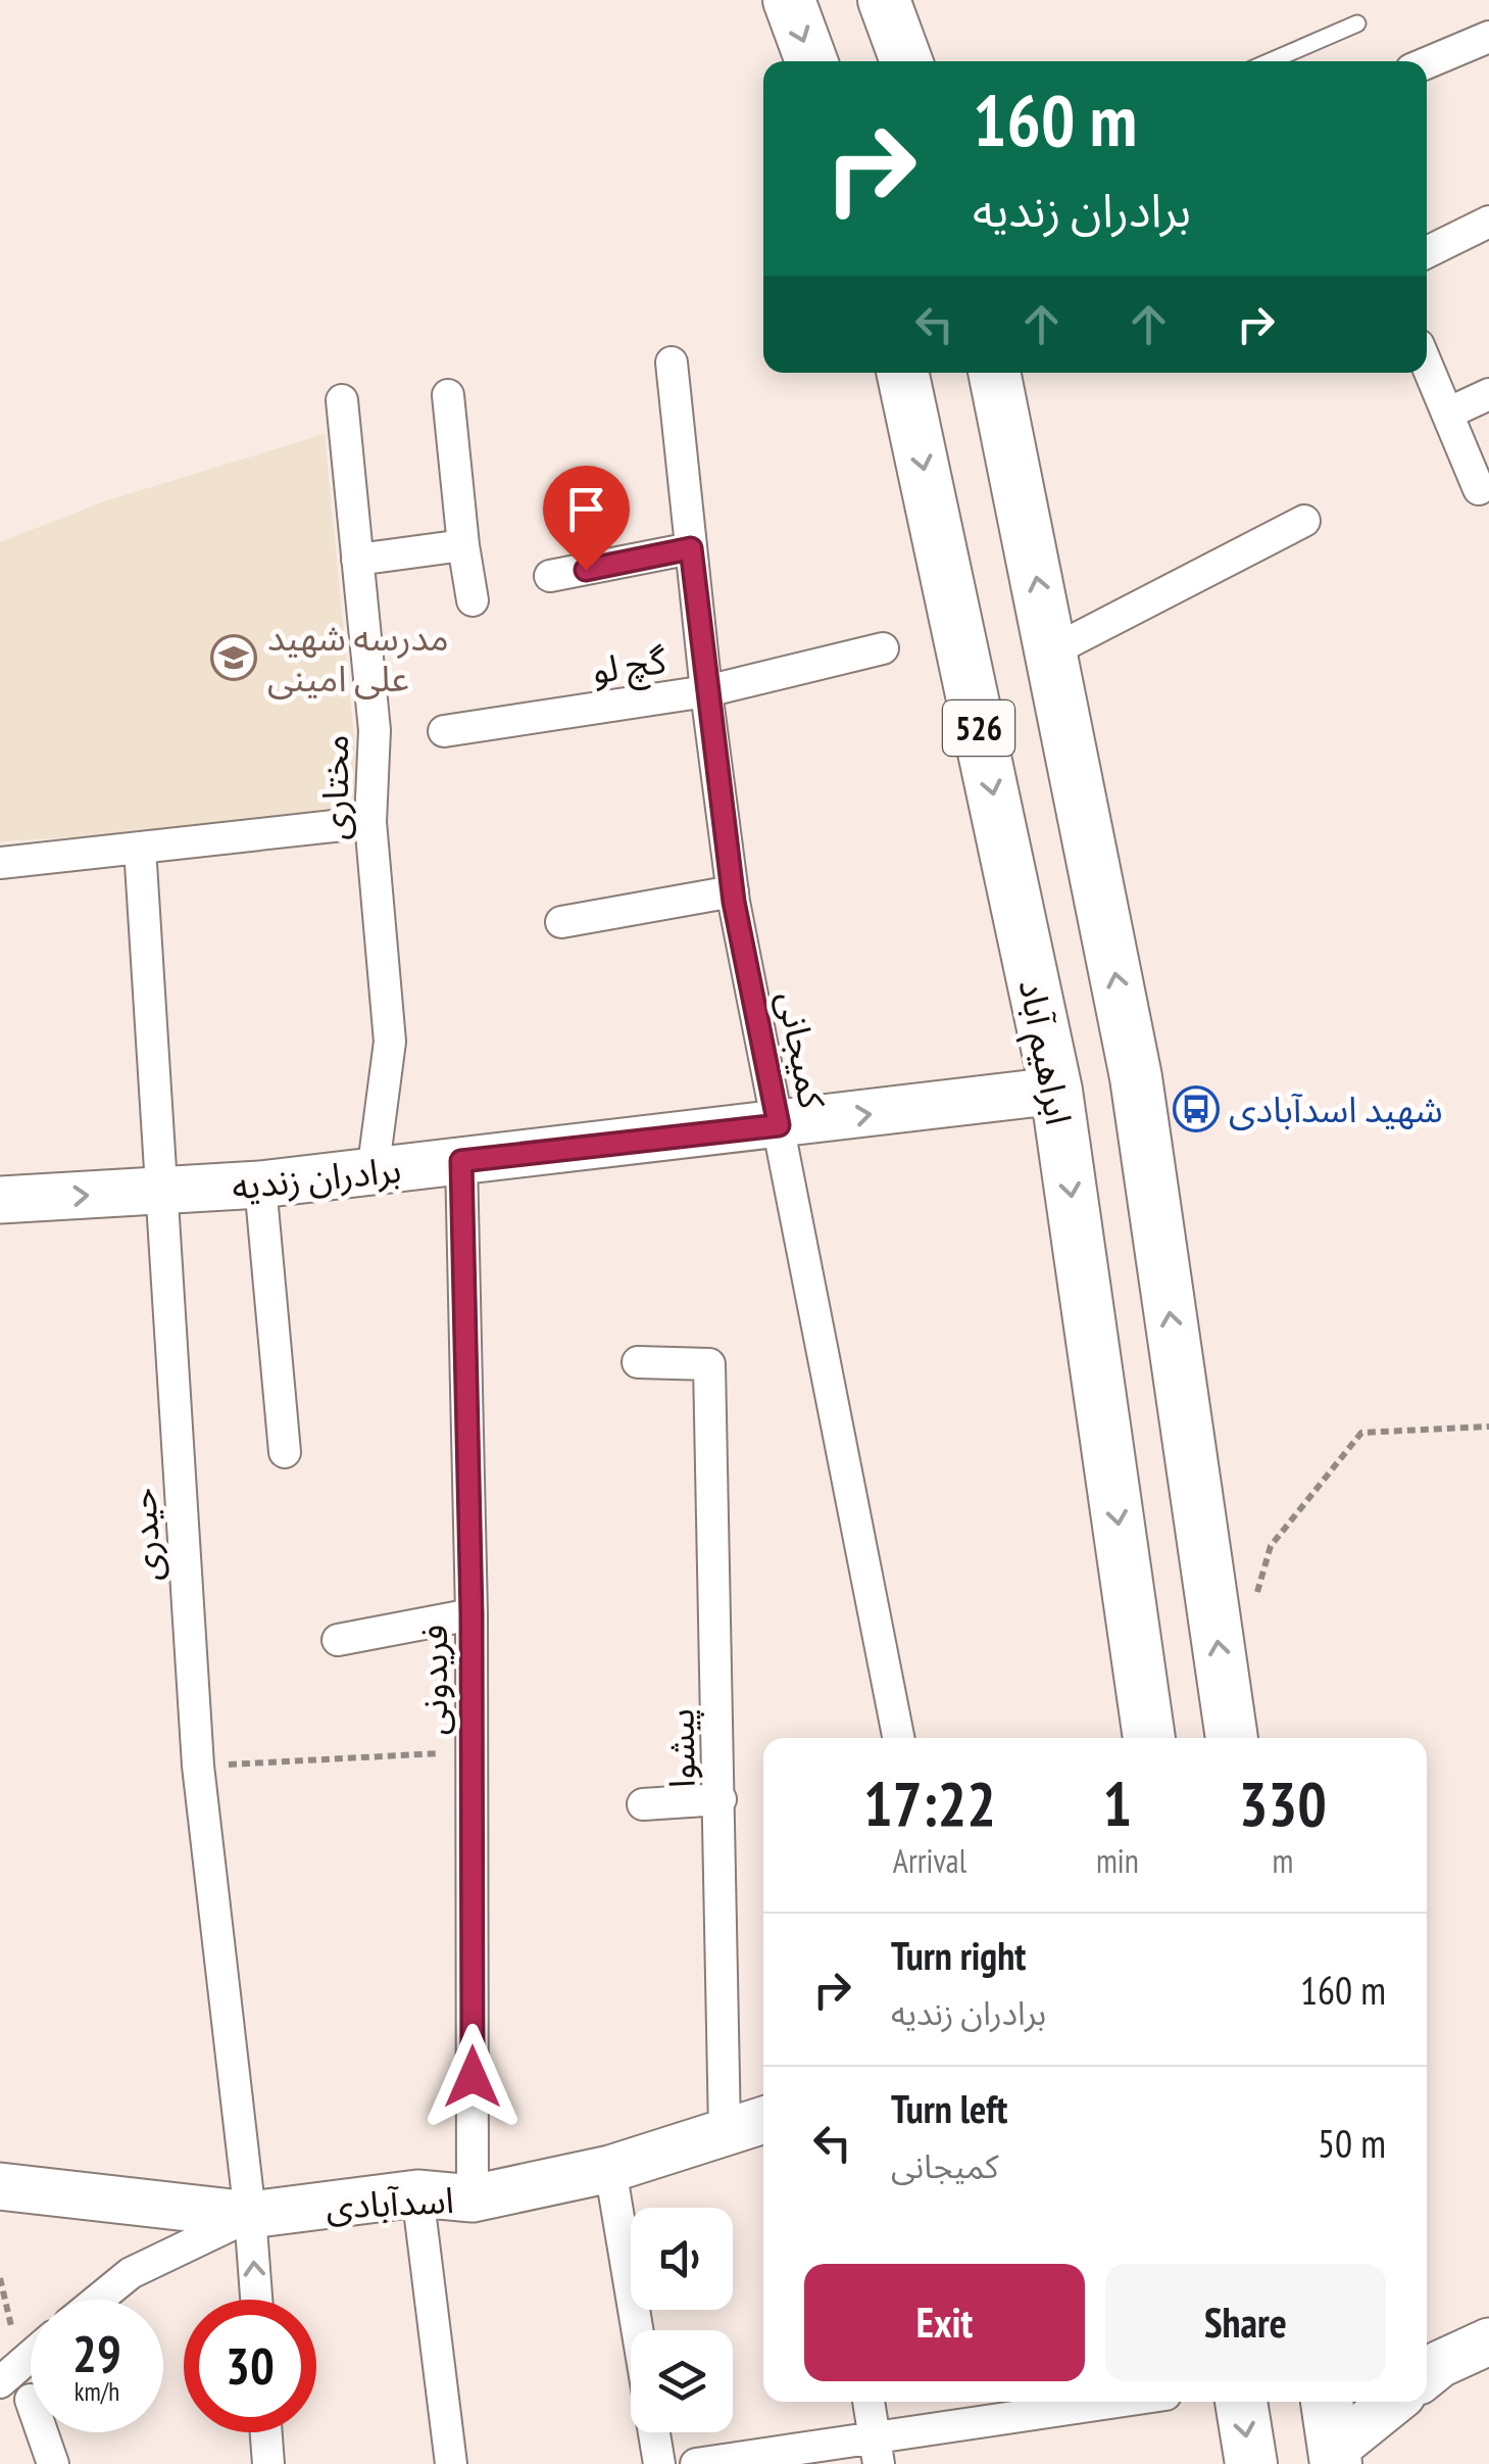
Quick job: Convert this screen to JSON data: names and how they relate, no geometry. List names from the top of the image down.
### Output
{
  "streets": {
    "main road": ["526", "ابراهیم آباد"],
    "street": [
      "گچ لو",
      "مختاری",
      "کمیجانی",
      "برادران زندیه",
      "حیدری",
      "فریدونی",
      "پیشوا",
      "اسدآبادی"
    ]
  },
  "crossings": [
    ["گچ لو", "کمیجانی"],
    ["مختاری", "برادران زندیه"],
    ["کمیجانی", "برادران زندیه"],
    ["ابراهیم آباد", "برادران زندیه"],
    ["برادران زندیه", "حیدری"],
    ["برادران زندیه", "فریدونی"],
    ["حیدری", "اسدآبادی"],
    ["فریدونی", "اسدآبادی"],
    ["پیشوا", "اسدآبادی"]
  ],
  "places": {
    "school or university": ["مدرسه شهید علی امینی"],
    "bus stop": ["شهید اسدآبادی"]
  },
  "page": {
    "turn": ["160 m", "برادران زندیه"],
    "eta": [
      "17:22",
      "Arrival",
      "1",
      "min",
      "330",
      "m"
    ],
    "list": [
      {
        "name": "Turn right",
        "note": "برادران زندیه",
        "value": "160 m"
      },
      {
        "name": "Turn left",
        "note": "کمیجانی",
        "value": "50 m"
      }
    ],
    "buttons": ["Exit", "Share"],
    "speed": "29 km/h",
    "limit": "30"
  }
}
